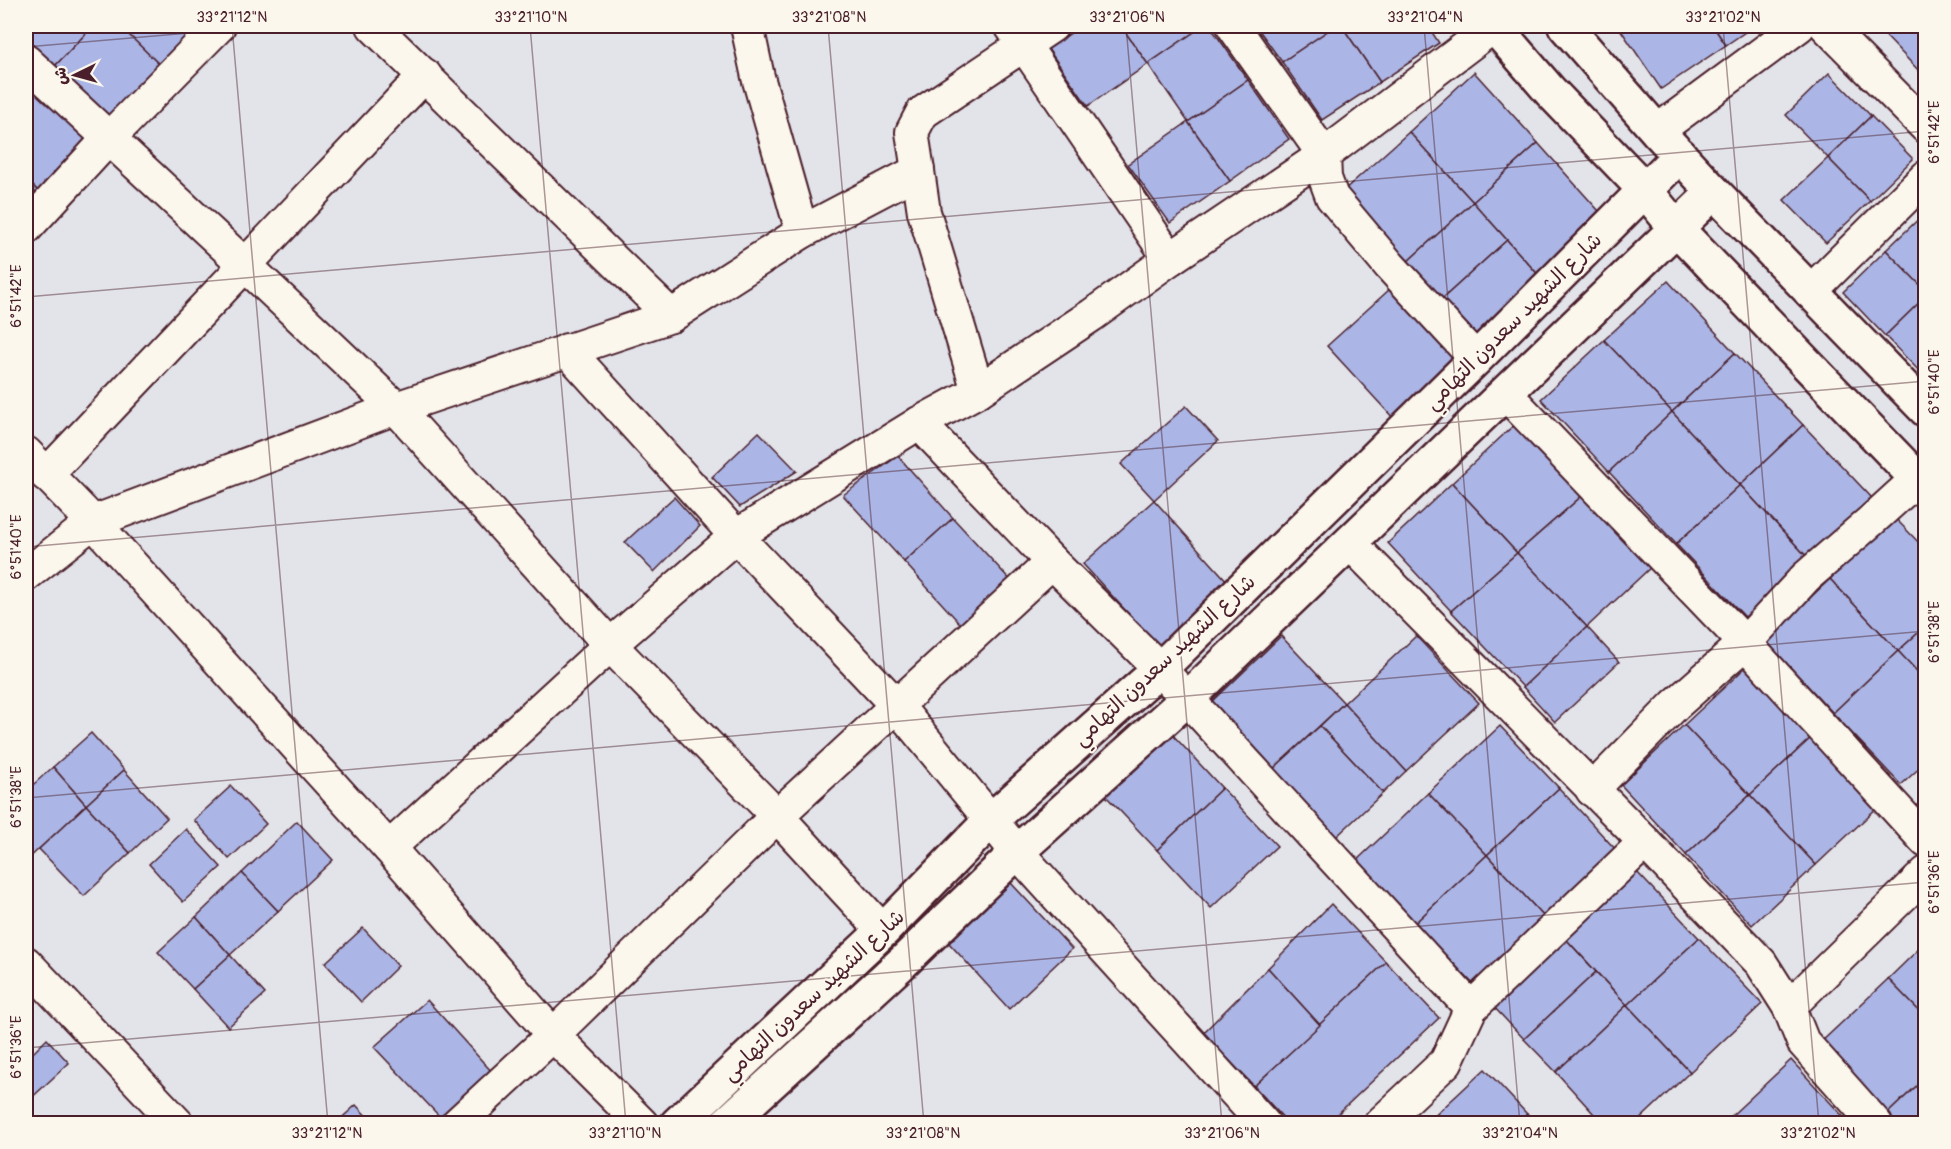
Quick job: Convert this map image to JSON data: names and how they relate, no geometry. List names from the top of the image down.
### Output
{
  "streets": {
    "street": ["شارع الشهيد سعدون التهامي"]
  },
  "north": "left",
  "coordinates": [
    "33°21'12\"N",
    "33°21'10\"N",
    "33°21'08\"N",
    "33°21'06\"N",
    "33°21'04\"N",
    "33°21'02\"N",
    "6°51'42\"E",
    "6°51'40\"E",
    "6°51'38\"E",
    "6°51'36\"E"
  ]
}
